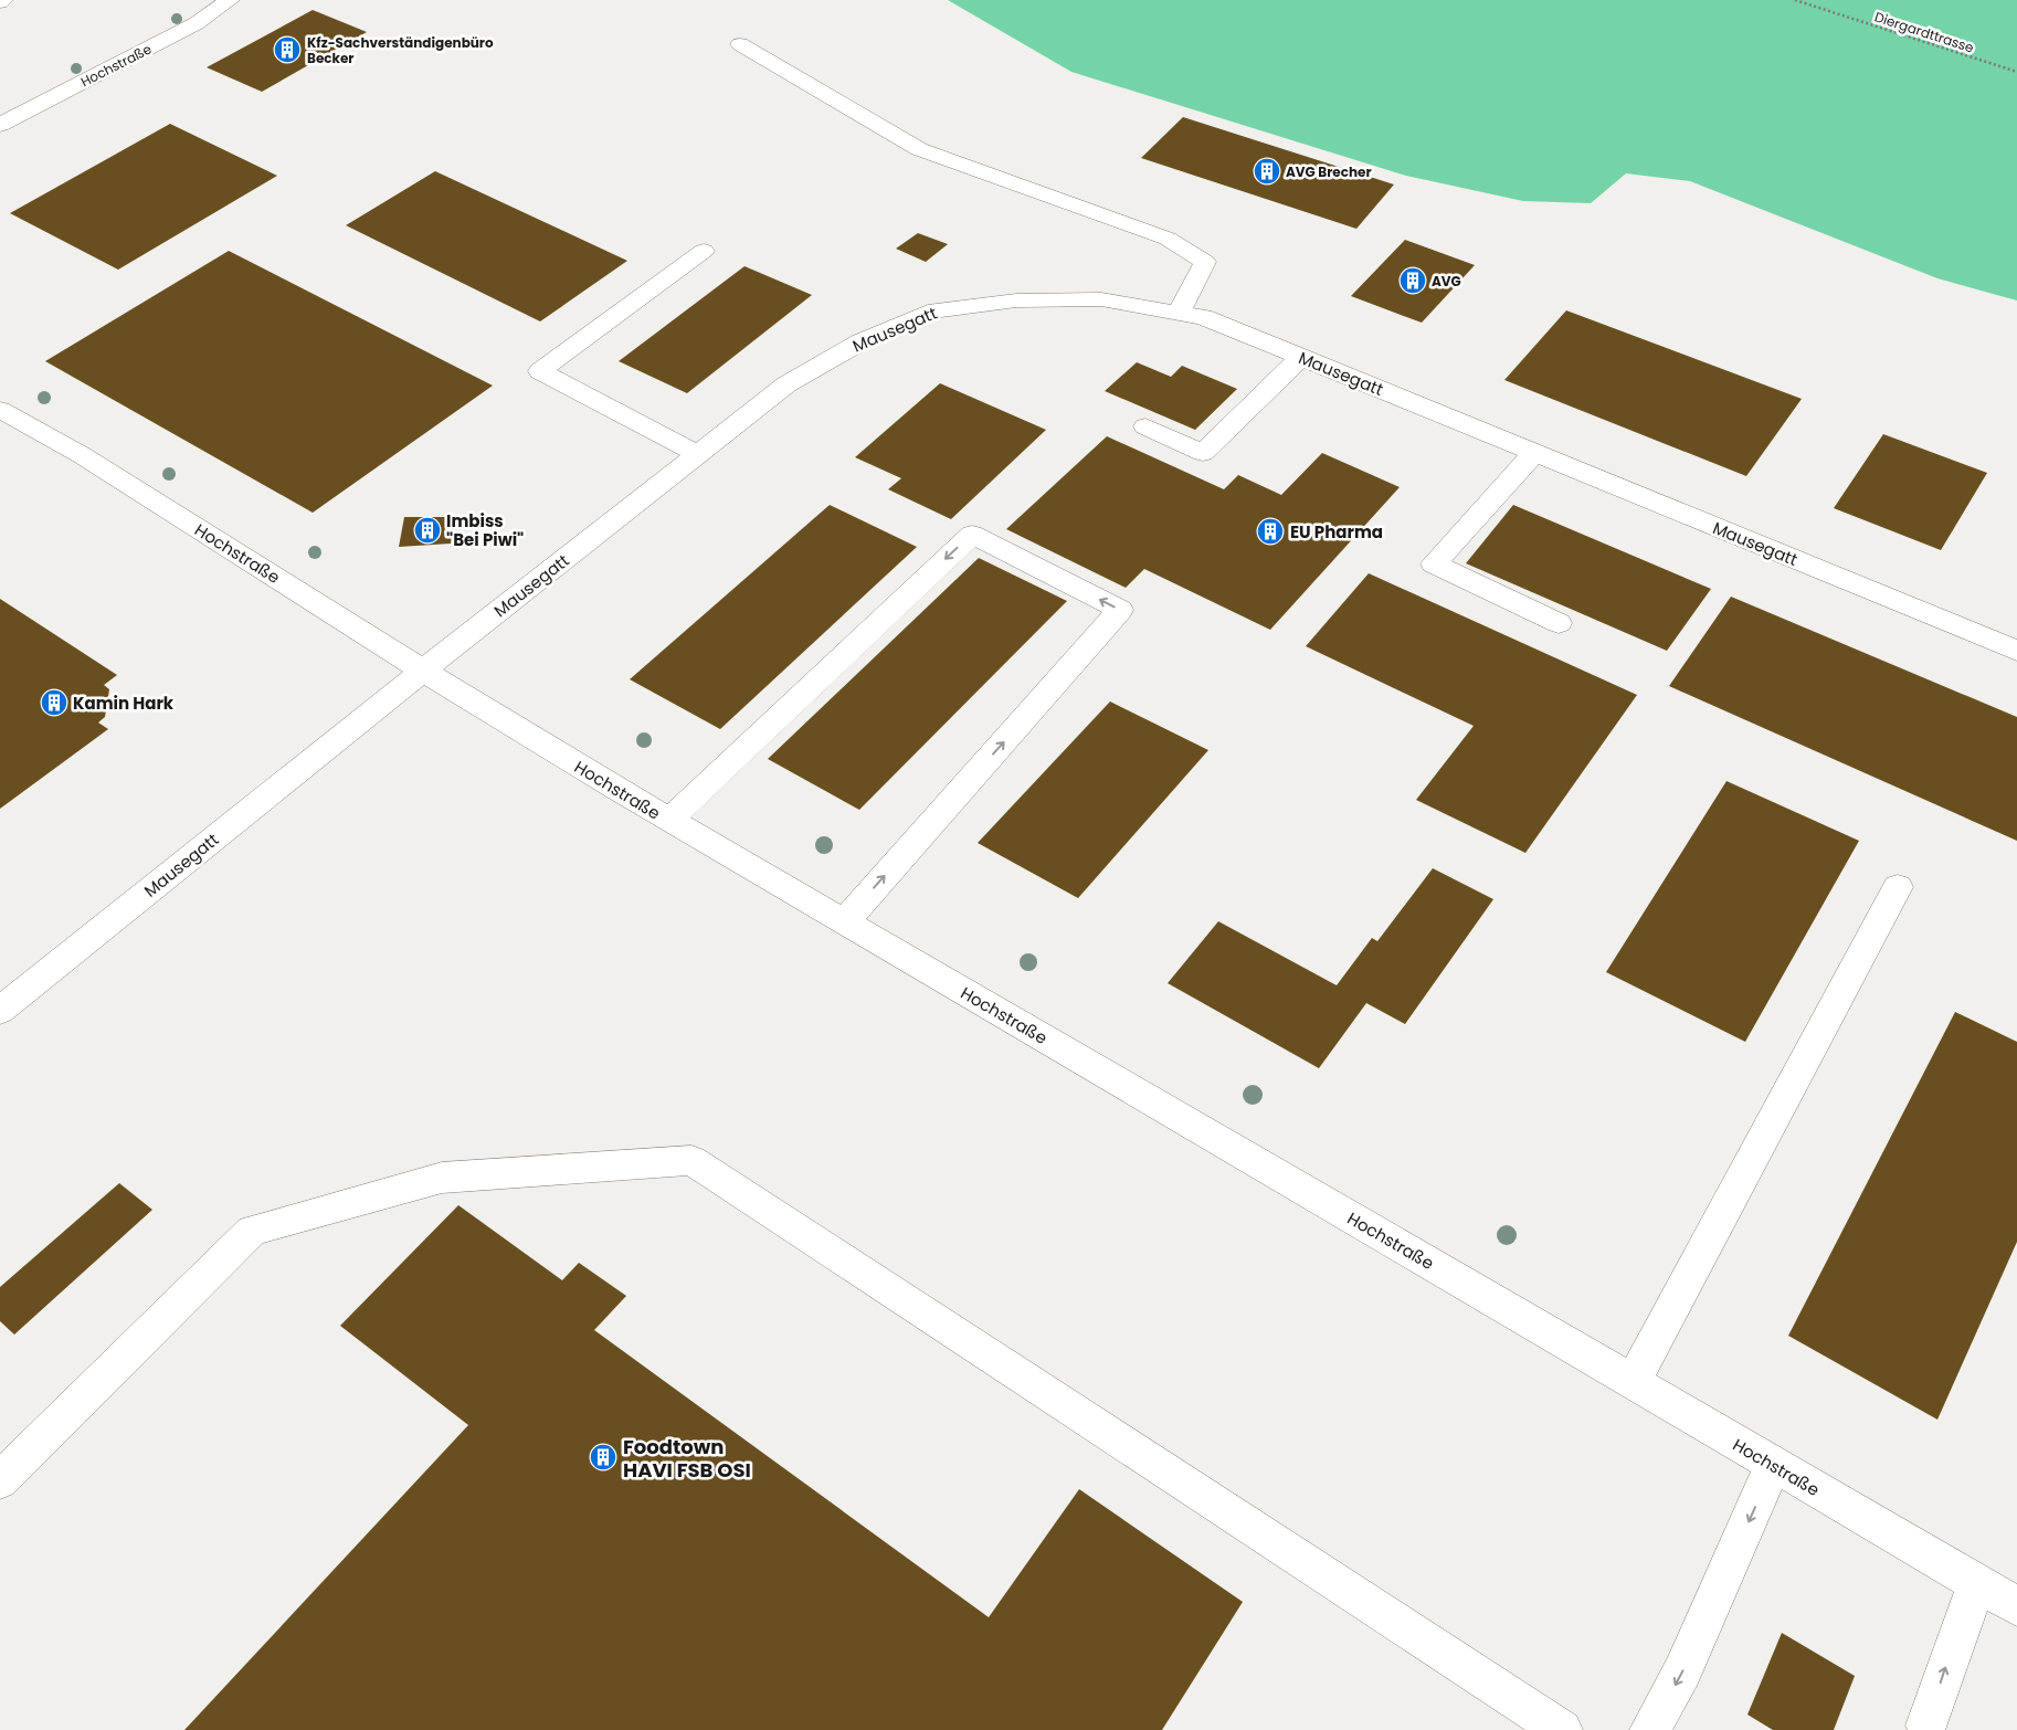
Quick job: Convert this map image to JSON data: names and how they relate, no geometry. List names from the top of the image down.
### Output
{
  "streets": {
    "street": ["Hochstraße", "Mausegatt"],
    "path": ["Diergardttrasse"]
  },
  "crossings": [
    ["Hochstraße", "Mausegatt"]
  ],
  "places": {
    "building": [
      "Kfz-Sachverständigenbüro Becker",
      "AVG Brecher",
      "AVG",
      "Imbiss \"Bei Piwi\"",
      "EU Pharma",
      "Kamin Hark",
      "Foodtown HAVI FSB OSI"
    ]
  }
}
